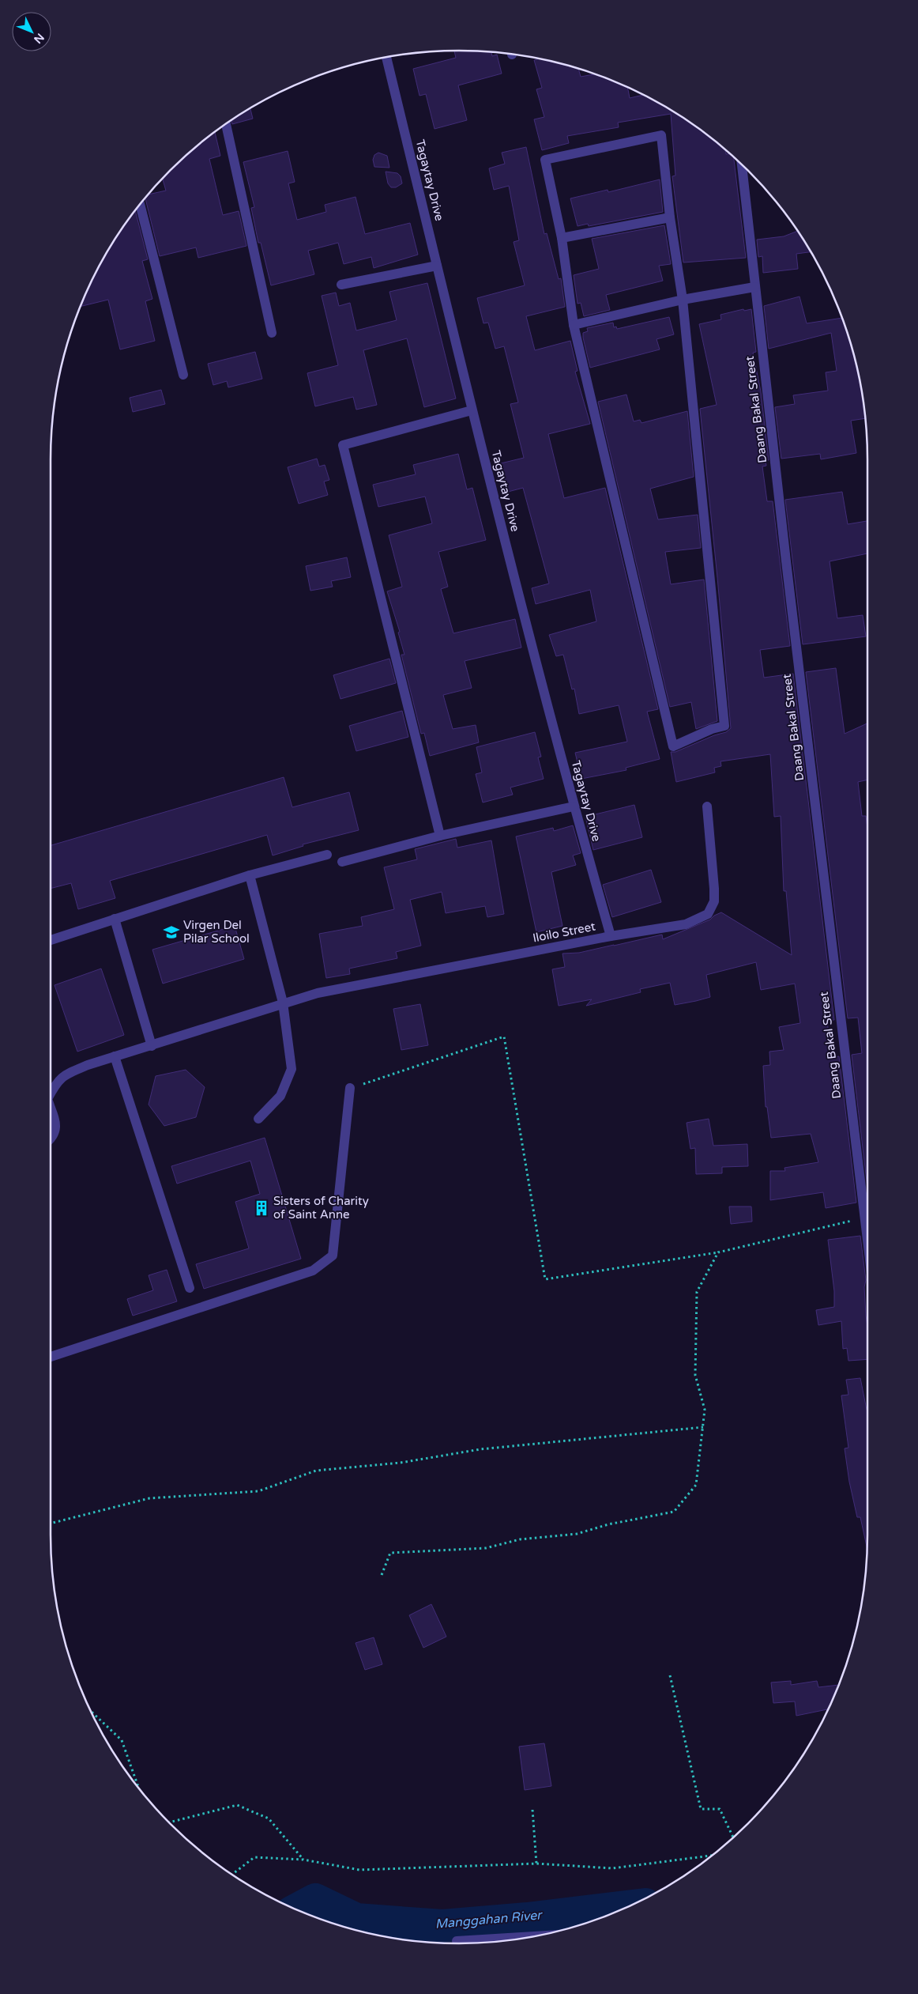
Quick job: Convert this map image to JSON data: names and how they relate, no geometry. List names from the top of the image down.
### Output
{
  "streets": {
    "street": ["Tagaytay Drive", "Daang Bakal Street", "Iloilo Street"]
  },
  "crossings": [
    ["Tagaytay Drive", "Iloilo Street"]
  ],
  "water": ["Manggahan River"],
  "places": {
    "school or university": ["Virgen Del Pilar School"],
    "building": ["Sisters of Charity of Saint Anne"]
  },
  "north": "bottom right"
}
